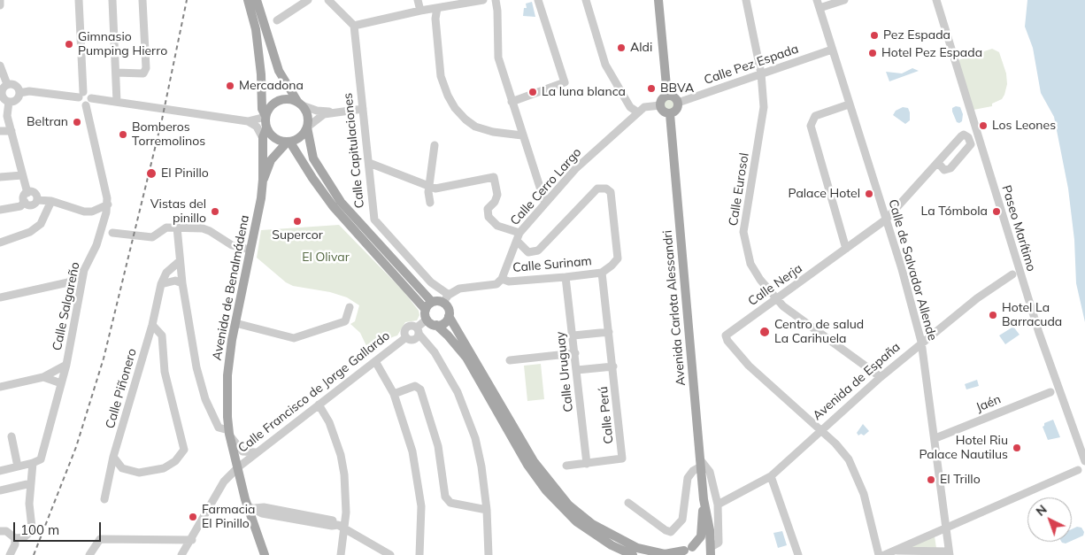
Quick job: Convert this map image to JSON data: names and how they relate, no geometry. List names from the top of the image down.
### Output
{
  "streets": {
    "main road": ["Avenida de Benalmádena", "Avenida Carlota Alessandri"],
    "street": [
      "Calle Pez Espada",
      "Calle Capitulaciones",
      "Calle Cerro Largo",
      "Calle Eurosol",
      "Paseo Marítimo",
      "Calle Surinam",
      "Calle de Salvador Allende",
      "Calle Nerja",
      "Calle Salgareño",
      "Calle Uruguay",
      "Avenida de España",
      "Calle Piñonero",
      "Calle Francisco de Jorge Gallardo",
      "Jaén",
      "Calle Perú"
    ]
  },
  "crossings": [
    ["Calle Pez Espada", "Calle Cerro Largo"],
    ["Calle Pez Espada", "Calle Eurosol"],
    ["Calle Pez Espada", "Calle de Salvador Allende"],
    ["Calle Pez Espada", "Avenida Carlota Alessandri"],
    ["Calle Cerro Largo", "Calle Surinam"],
    ["Calle Cerro Largo", "Avenida Carlota Alessandri"],
    ["Calle Eurosol", "Calle Nerja"],
    ["Calle Eurosol", "Avenida de España"],
    ["Calle Surinam", "Calle Uruguay"],
    ["Calle Surinam", "Calle Perú"],
    ["Calle de Salvador Allende", "Calle Nerja"],
    ["Calle de Salvador Allende", "Avenida de España"],
    ["Calle de Salvador Allende", "Jaén"],
    ["Calle Nerja", "Avenida de España"],
    ["Avenida de Benalmádena", "Calle Francisco de Jorge Gallardo"],
    ["Calle Uruguay", "Calle Perú"]
  ],
  "parks": ["El Olivar"],
  "places": [
    "Pez Espada",
    "Gimnasio Pumping Hierro",
    "Aldi",
    "Hotel Pez Espada",
    "Mercadona",
    "BBVA",
    "La luna blanca",
    "Beltran",
    "Los Leones",
    "Bomberos Torremolinos",
    "El Pinillo",
    "Palace Hotel",
    "Vistas del pinillo",
    "La Tómbola",
    "Supercor",
    "Hotel La Barracuda",
    "Centro de salud La Carihuela",
    "Hotel Riu Palace Nautilus",
    "El Trillo",
    "Farmacia El Pinillo"
  ],
  "scale_bar": "100 m",
  "north": "top left"
}
